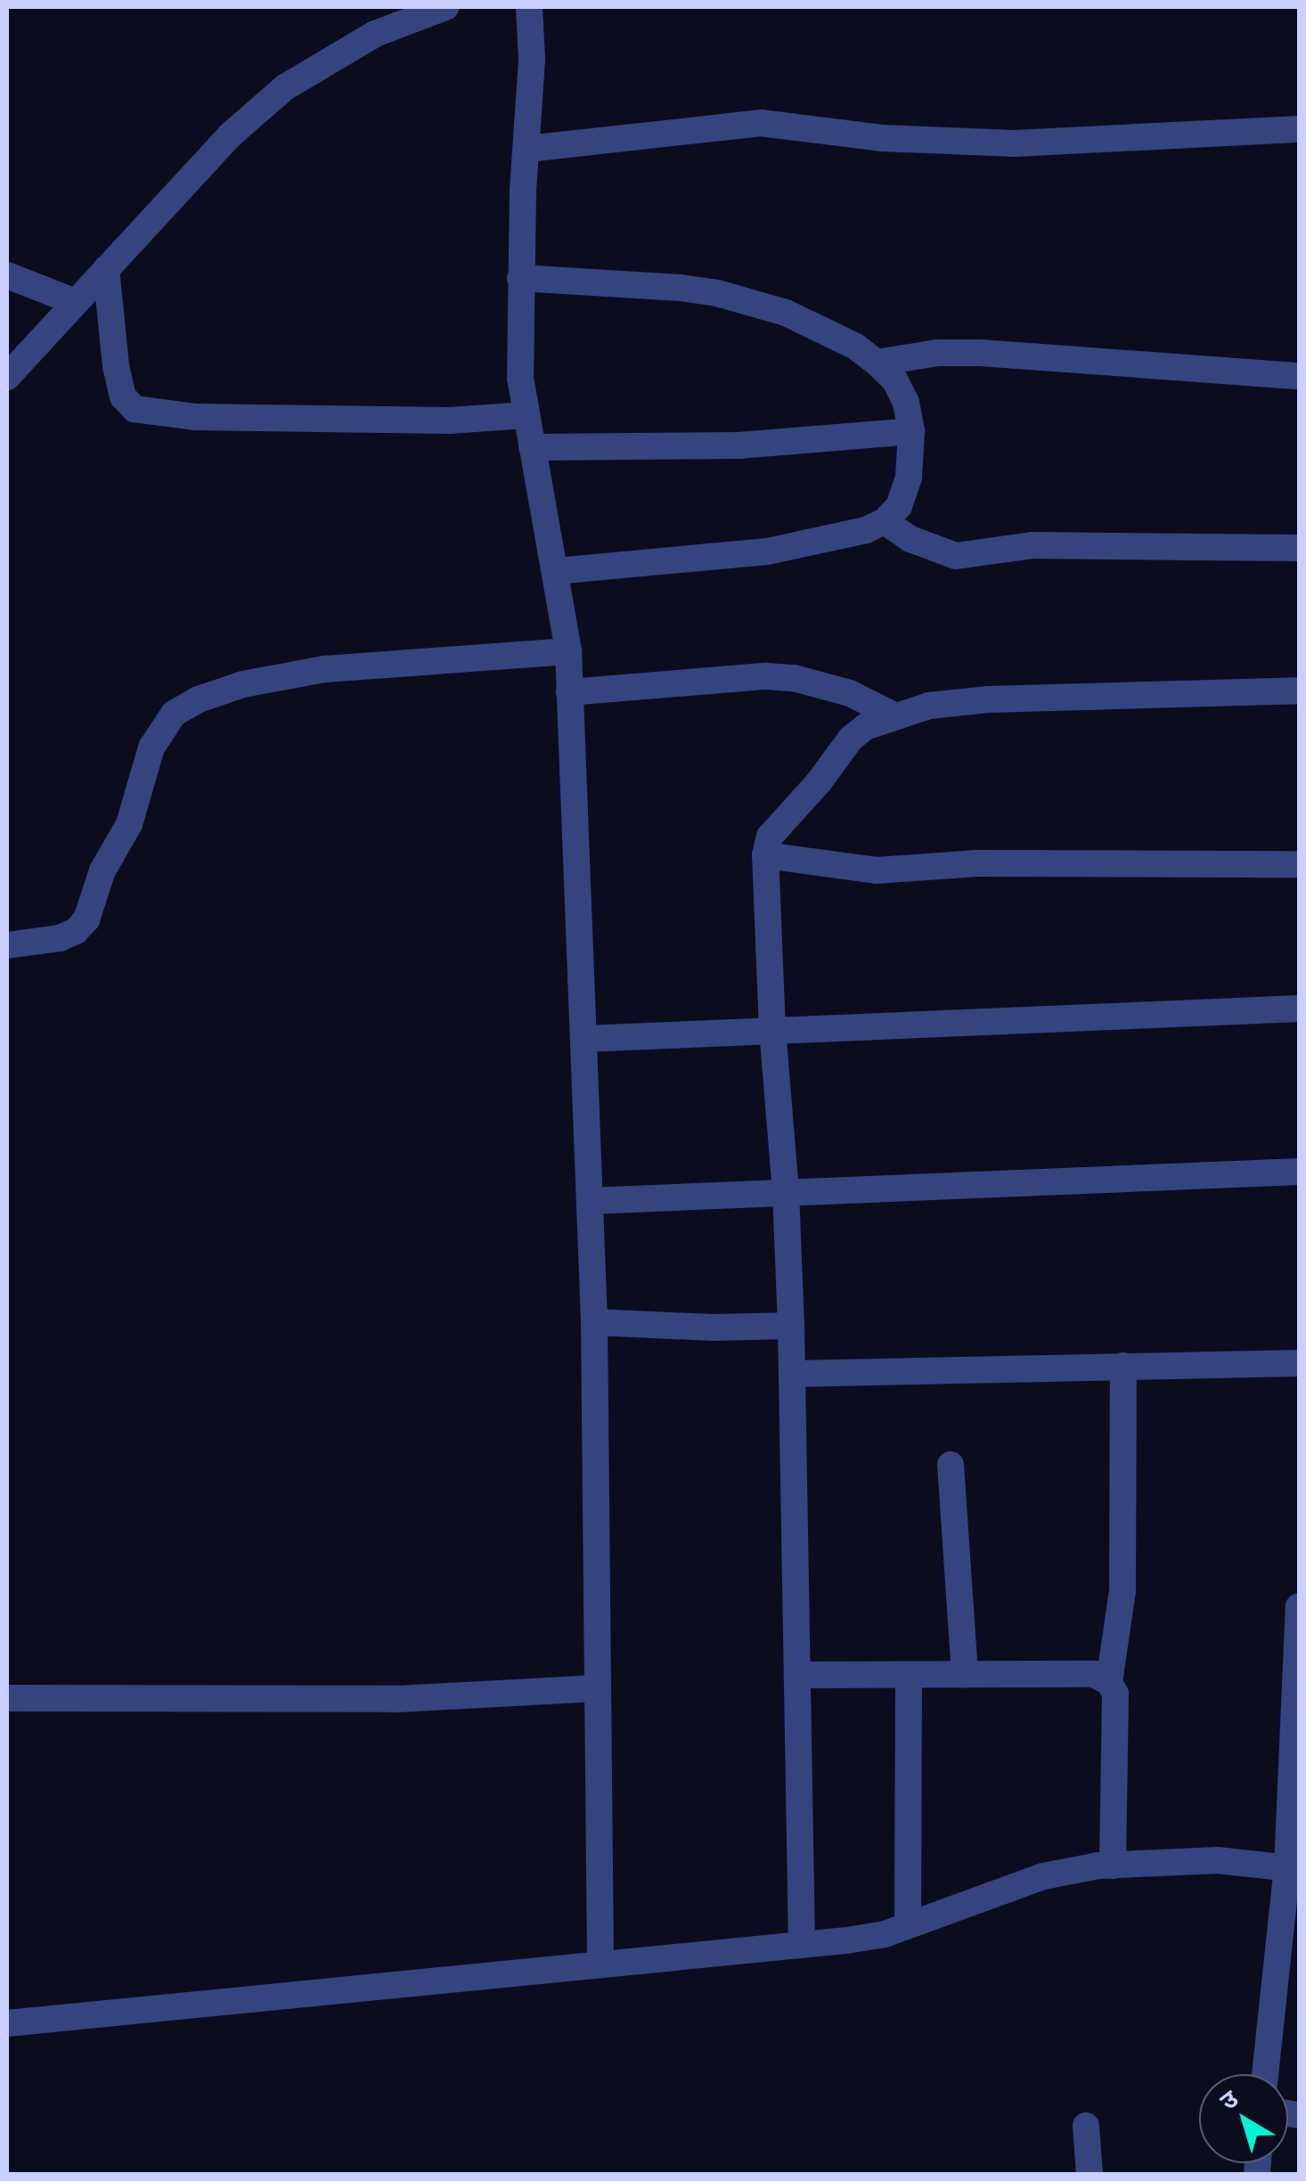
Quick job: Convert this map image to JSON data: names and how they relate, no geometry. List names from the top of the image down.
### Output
{
  "north": "top left"
}
